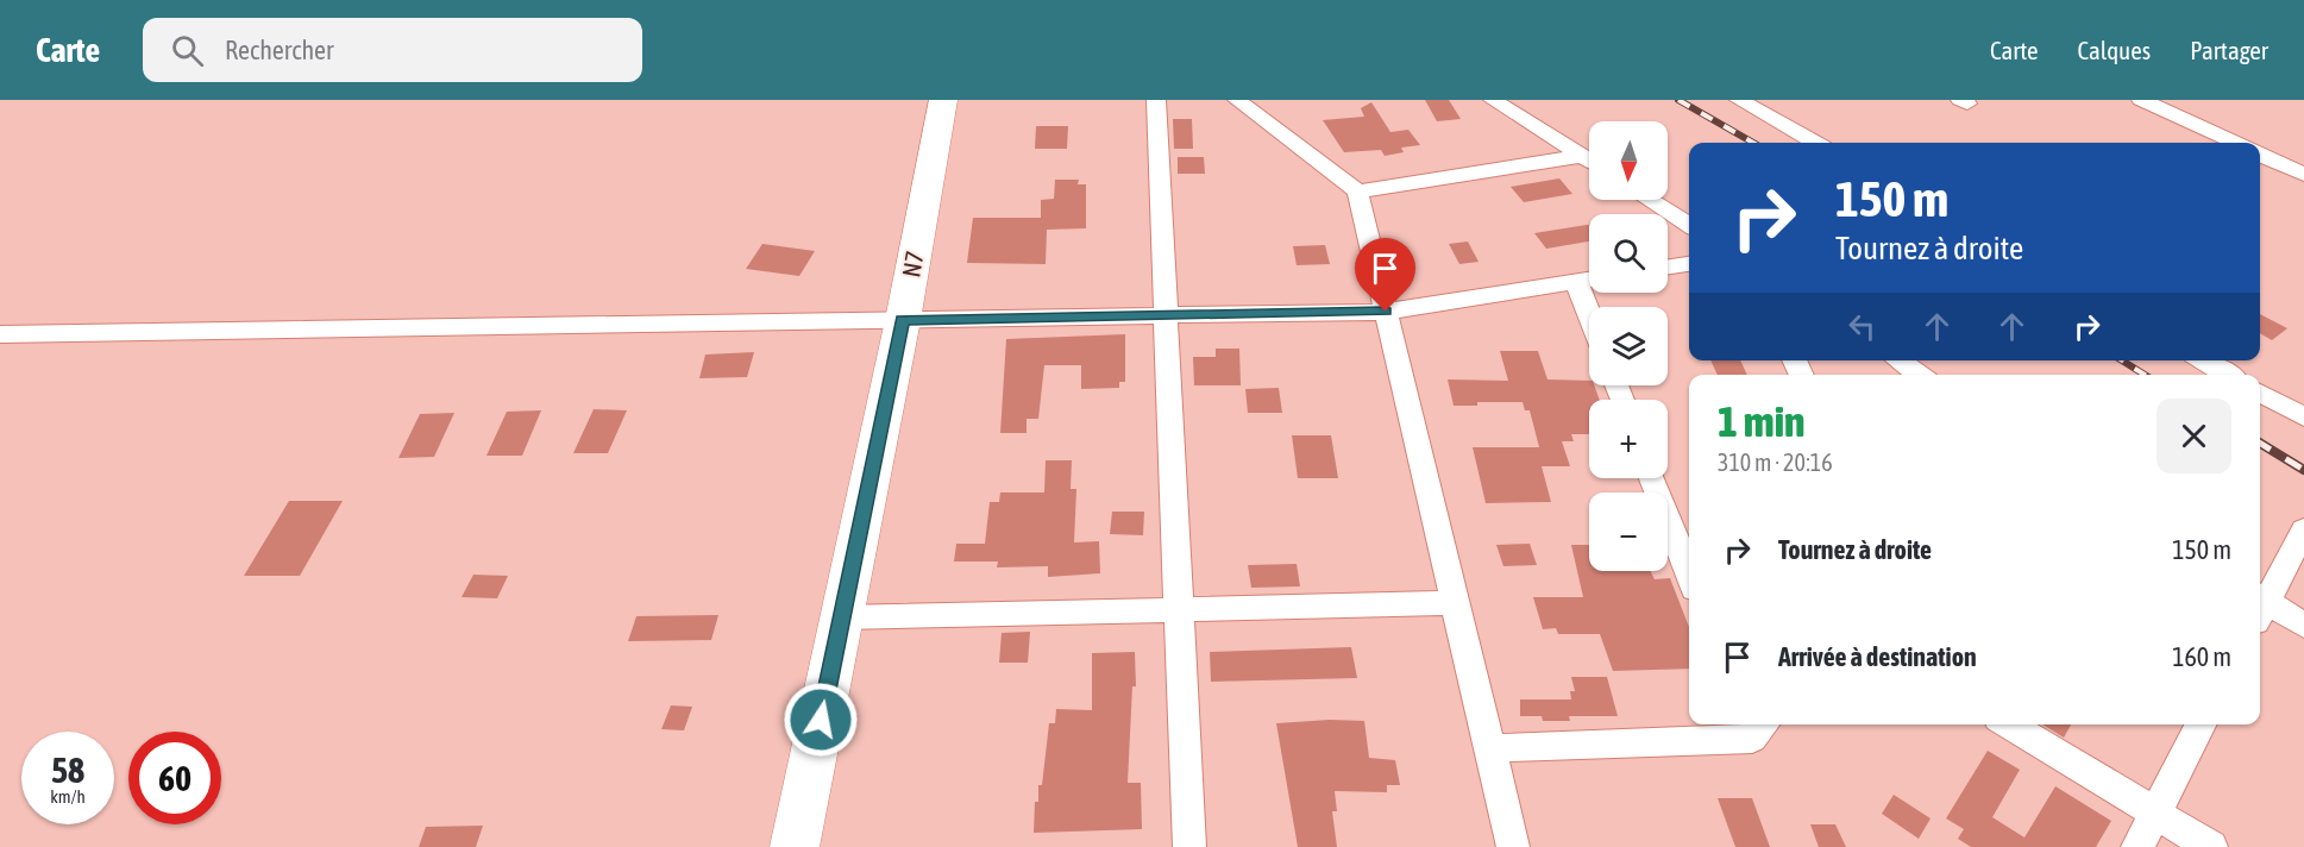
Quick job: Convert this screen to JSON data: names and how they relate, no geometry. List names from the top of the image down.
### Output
{
  "streets": {
    "main road": ["N7"]
  },
  "north": "bottom",
  "page": {
    "header": "Carte",
    "search": "Rechercher",
    "nav": ["Carte", "Calques", "Partager"],
    "map_buttons": ["+", "−"],
    "turn": ["150 m", "Tournez à droite"],
    "heading": ["1 min", "310 m · 20:16"],
    "list": [
      {
        "name": "Tournez à droite",
        "value": "150 m"
      },
      {
        "name": "Arrivée à destination",
        "value": "160 m"
      }
    ],
    "speed": "58 km/h",
    "limit": "60"
  }
}
